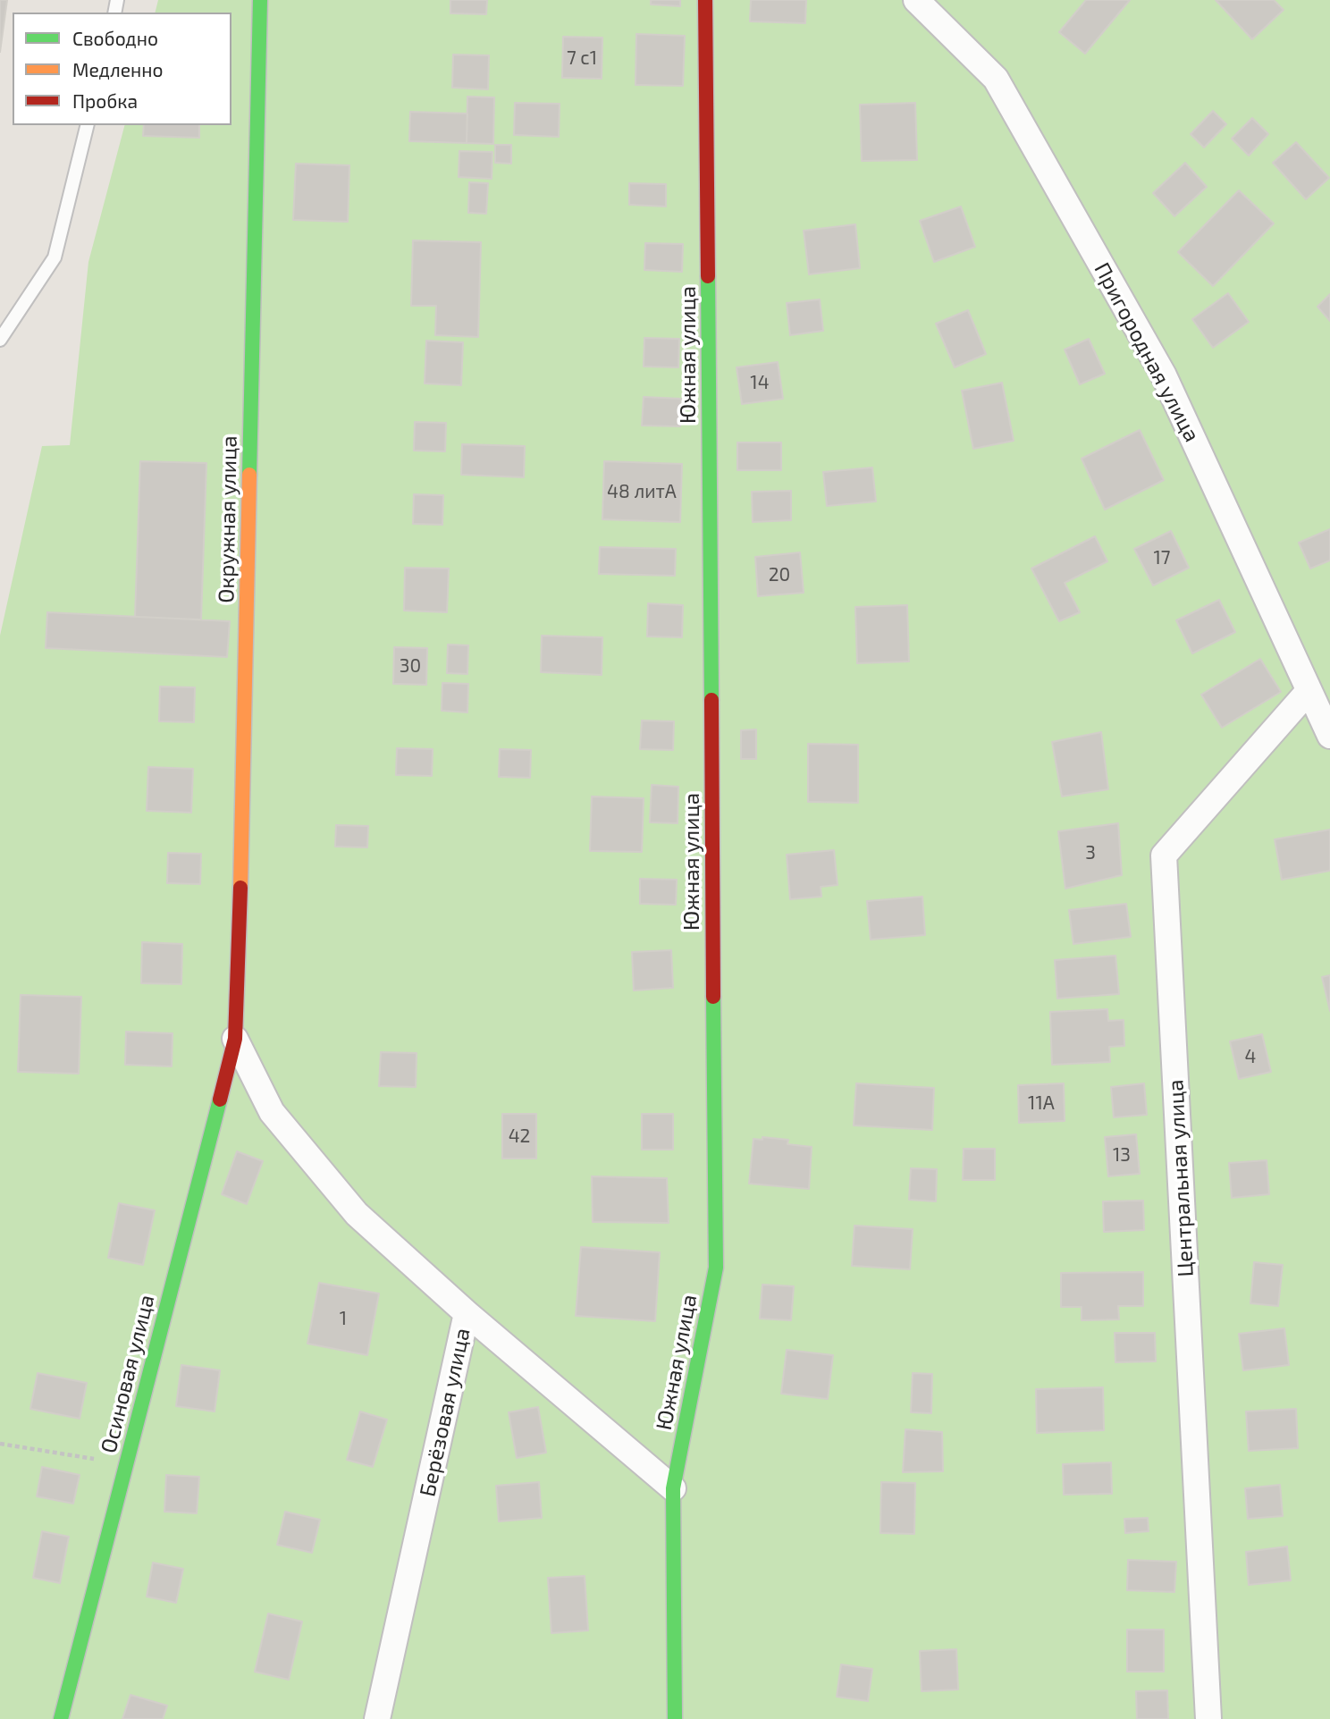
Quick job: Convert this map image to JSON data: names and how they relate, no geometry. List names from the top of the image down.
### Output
{
  "streets": {
    "street": [
      "Пригородная улица",
      "Южная улица",
      "Окружная улица",
      "Центральная улица",
      "Осиновая улица",
      "Берёзовая улица"
    ]
  },
  "crossings": [
    ["Пригородная улица", "Центральная улица"],
    ["Окружная улица", "Осиновая улица"],
    ["Окружная улица", "Берёзовая улица"],
    ["Осиновая улица", "Берёзовая улица"]
  ],
  "house_numbers": [
    "7 с1",
    "14",
    "48 литА",
    "17",
    "20",
    "30",
    "3",
    "4",
    "11А",
    "42",
    "13",
    "1"
  ],
  "legend": ["Свободно", "Медленно", "Пробка"]
}
